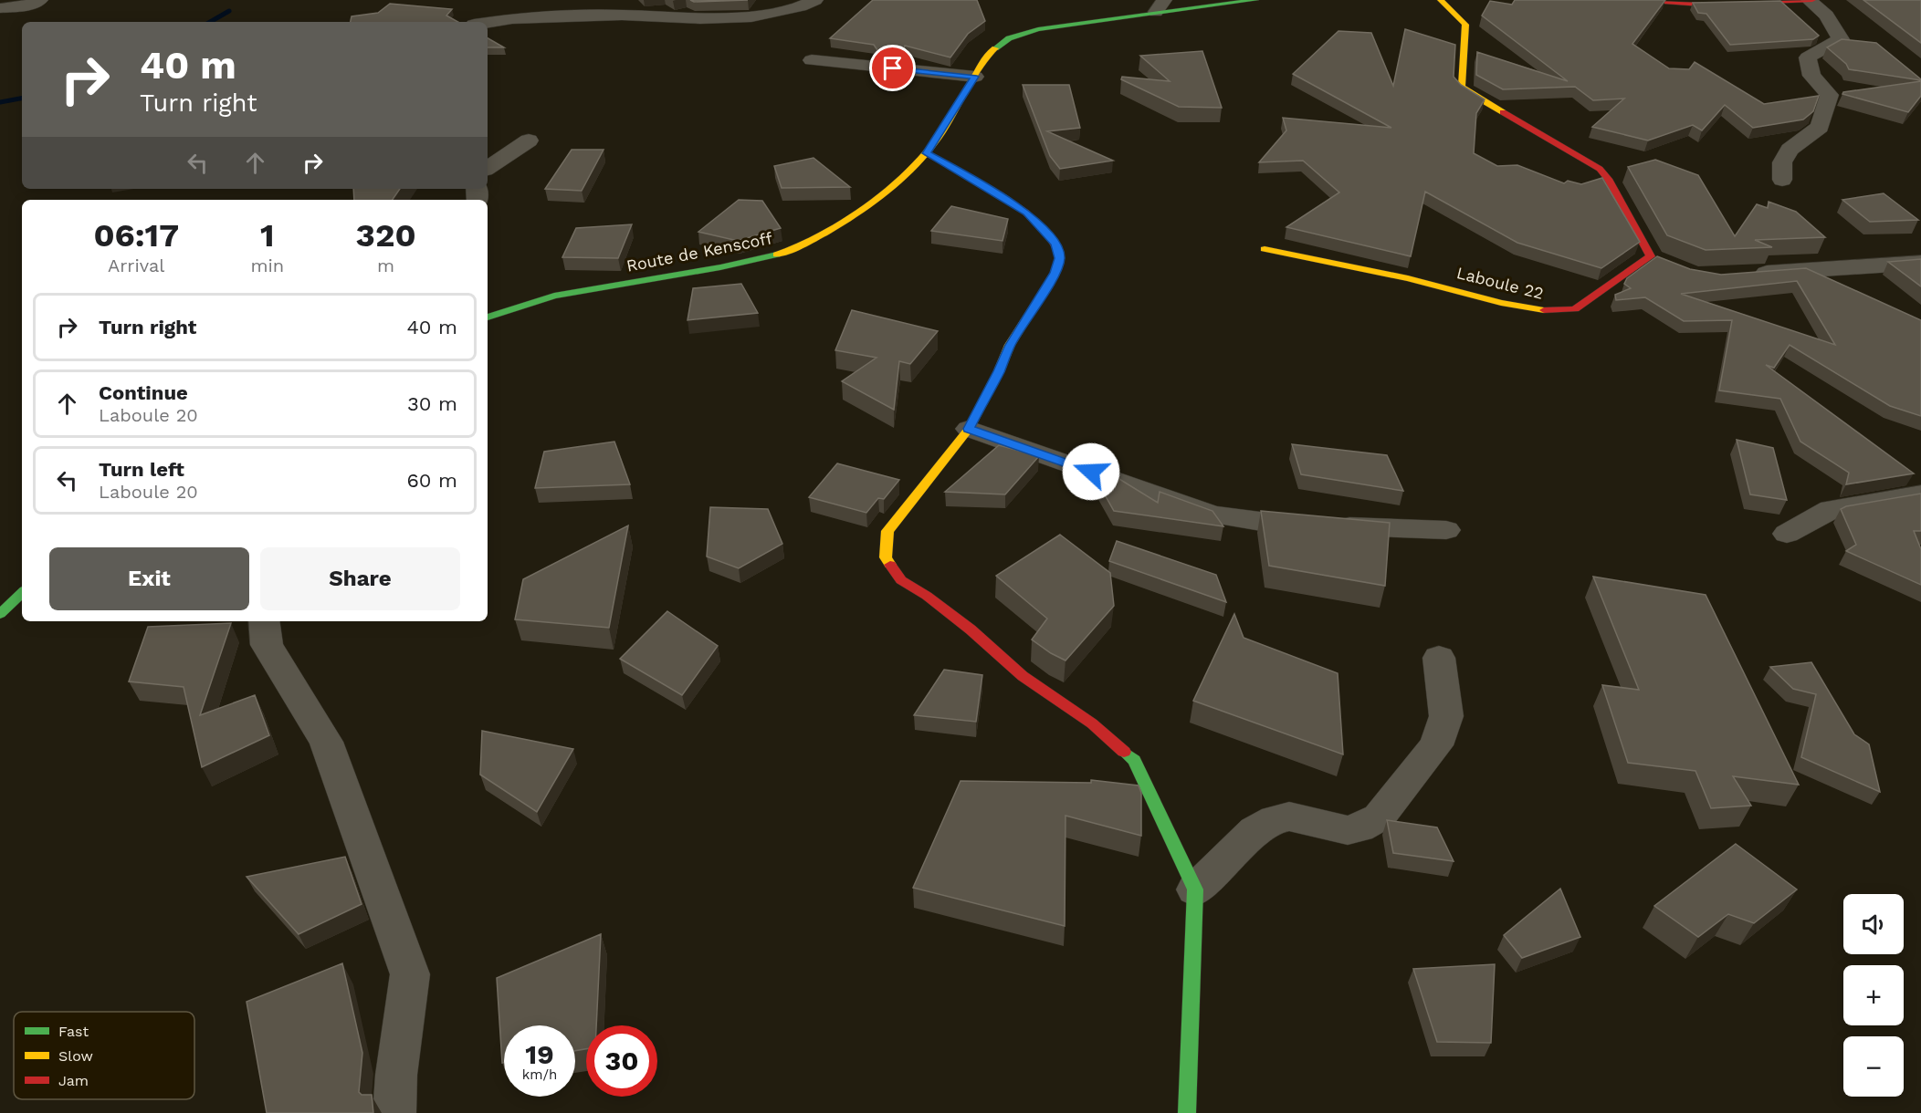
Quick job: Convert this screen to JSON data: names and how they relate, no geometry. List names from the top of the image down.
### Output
{
  "streets": {
    "street": ["Route de Kenscoff", "Laboule 22"]
  },
  "legend": ["Fast", "Slow", "Jam"],
  "page": {
    "turn": ["40 m", "Turn right"],
    "eta": [
      "06:17",
      "Arrival",
      "1",
      "min",
      "320",
      "m"
    ],
    "list": [
      {
        "name": "Turn right",
        "value": "40 m"
      },
      {
        "name": "Continue",
        "note": "Laboule 20",
        "value": "30 m"
      },
      {
        "name": "Turn left",
        "note": "Laboule 20",
        "value": "60 m"
      }
    ],
    "buttons": ["Exit", "Share"],
    "map_buttons": ["+", "−"],
    "speed": "19 km/h",
    "limit": "30"
  }
}
